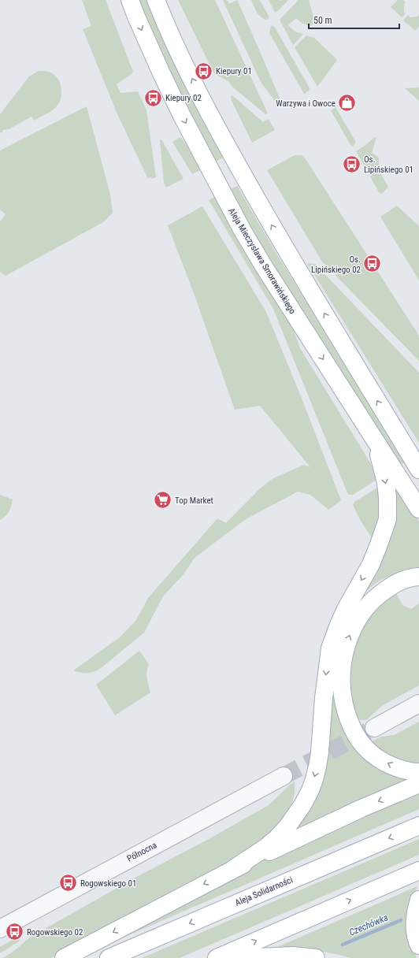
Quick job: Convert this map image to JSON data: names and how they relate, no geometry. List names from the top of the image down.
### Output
{
  "streets": {
    "main road": ["Aleja Mieczysława Smorawińskiego", "Aleja Solidarności"],
    "street": ["Północna"]
  },
  "water": ["Czechówka"],
  "places": {
    "bus stop": [
      "Kiepury 01",
      "Kiepury 02",
      "Os. Lipińskiego 01",
      "Os. Lipińskiego 02",
      "Rogowskiego 01",
      "Rogowskiego 02"
    ],
    "shop": ["Warzywa i Owoce"],
    "supermarket": ["Top Market"]
  },
  "scale_bar": "50 m"
}
